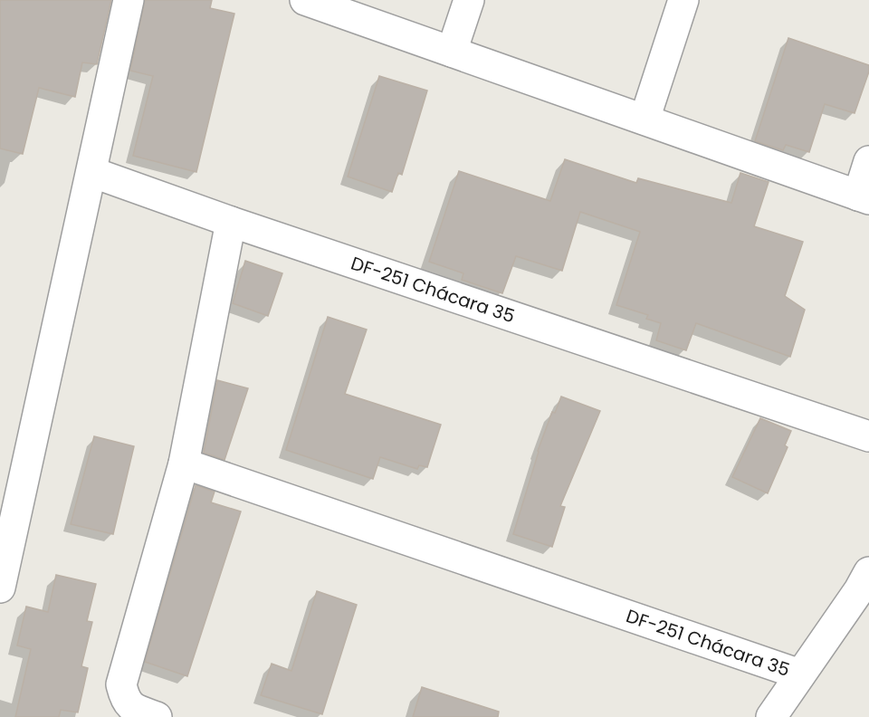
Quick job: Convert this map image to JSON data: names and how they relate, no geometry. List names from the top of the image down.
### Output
{
  "streets": {
    "street": ["DF-251 Chácara 35"]
  }
}
